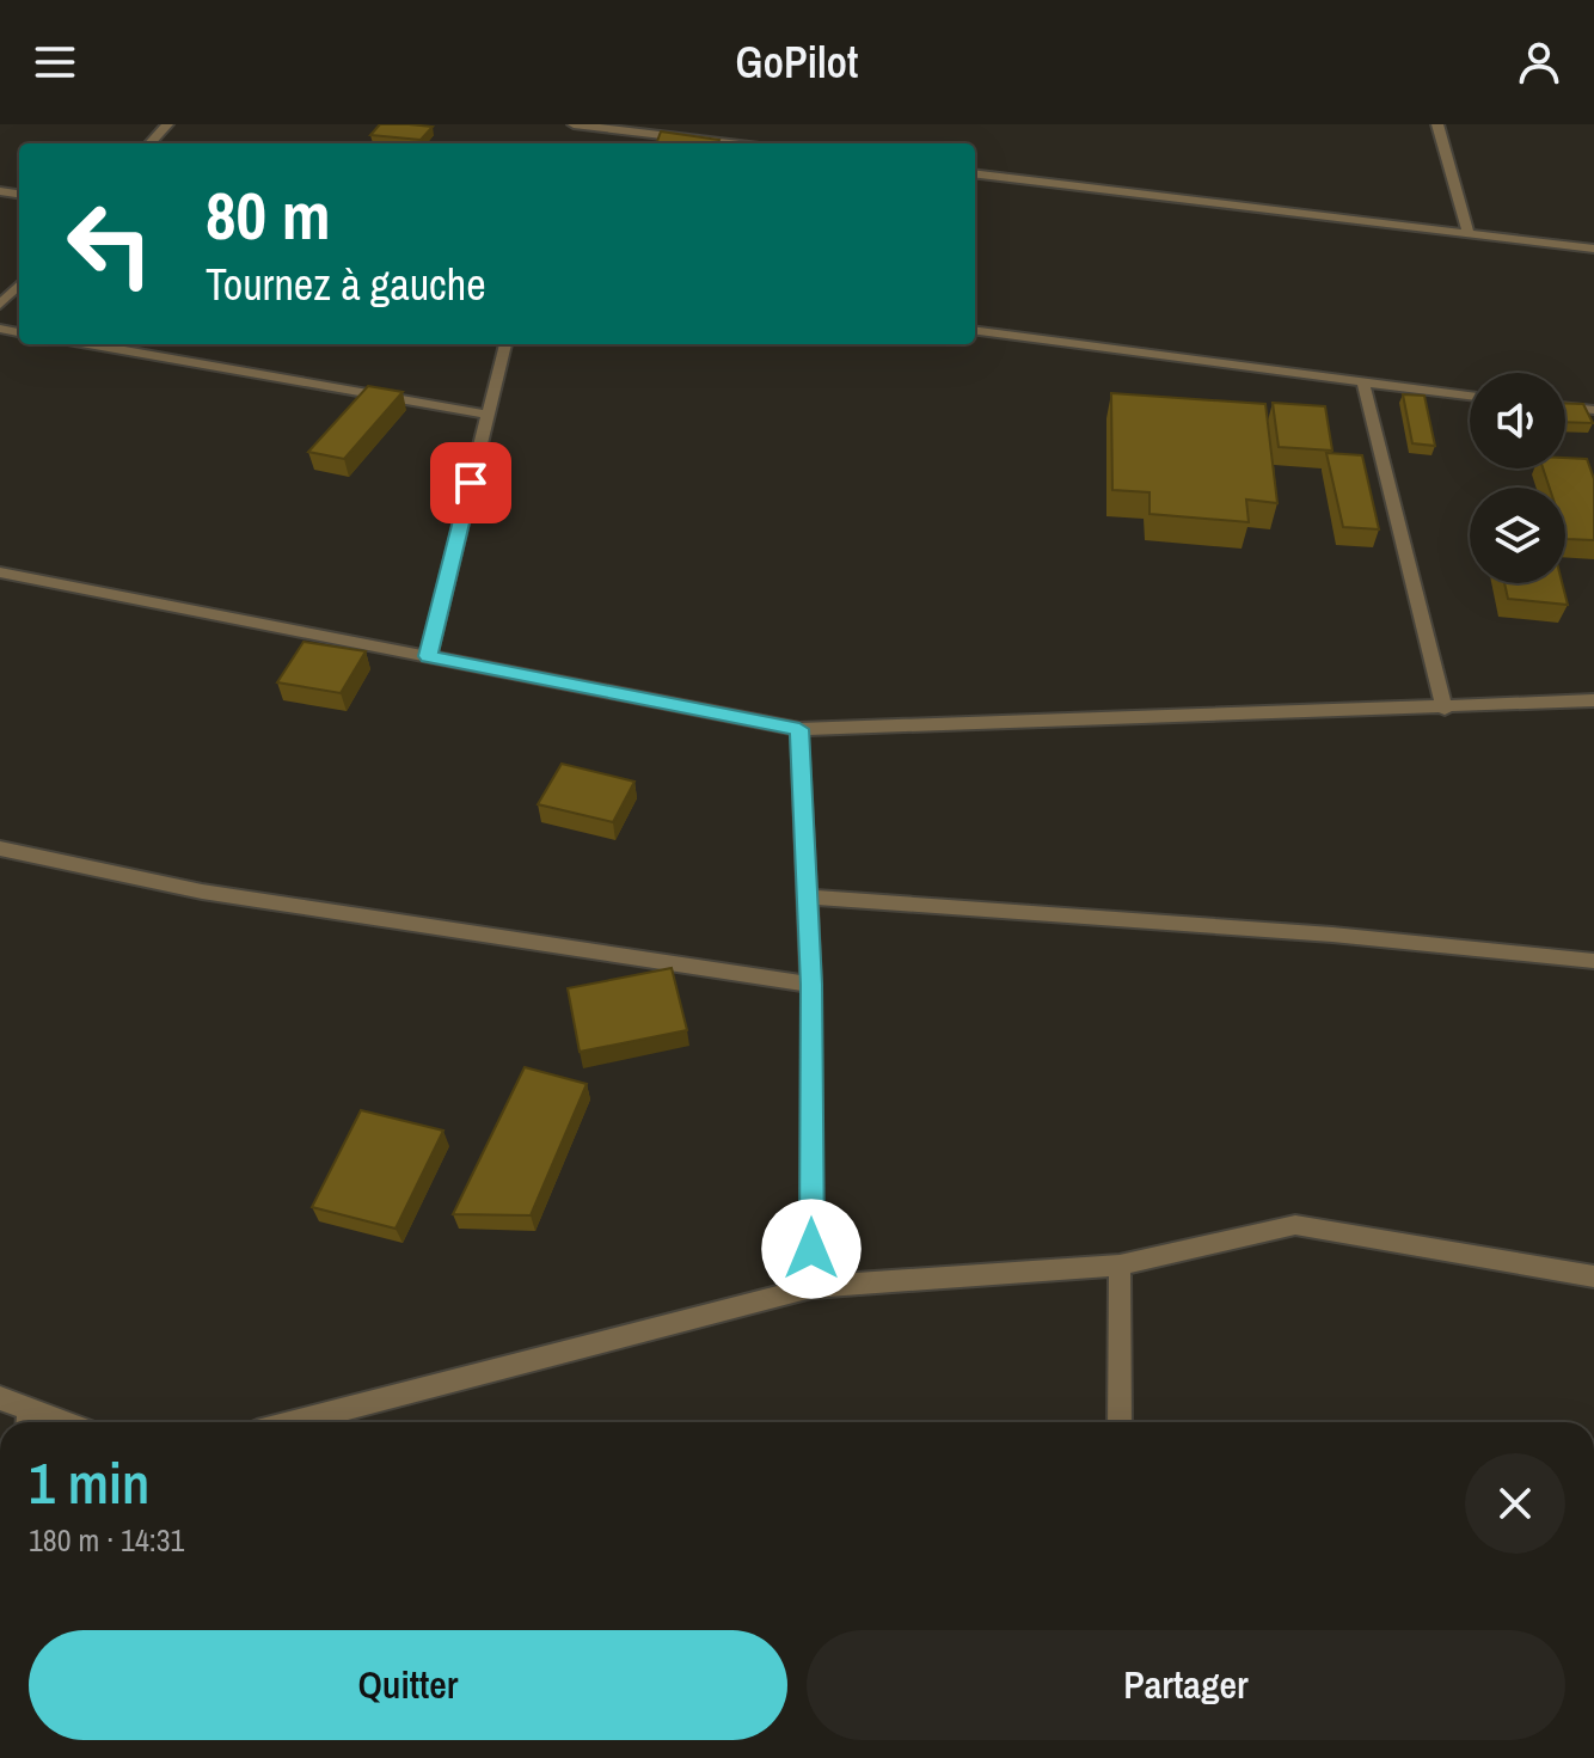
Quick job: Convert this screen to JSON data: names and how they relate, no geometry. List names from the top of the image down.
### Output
{
  "page": {
    "header": "GoPilot",
    "turn": ["80 m", "Tournez à gauche"],
    "heading": ["1 min", "180 m · 14:31"],
    "buttons": ["Quitter", "Partager"]
  }
}
